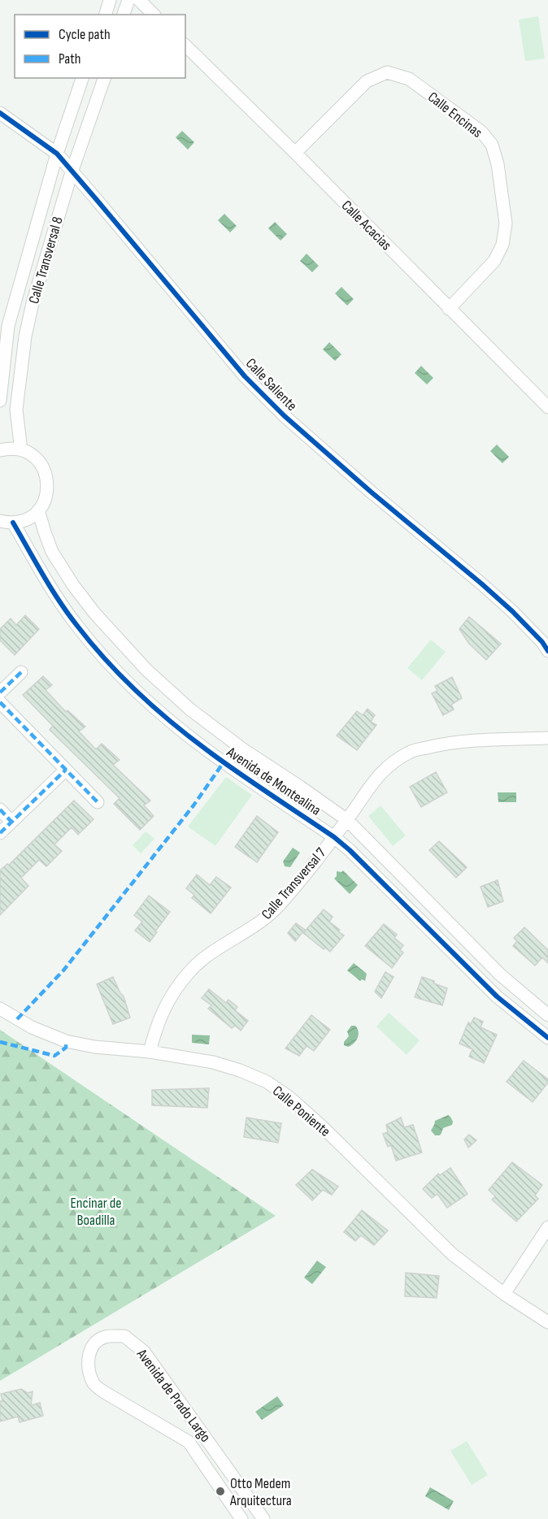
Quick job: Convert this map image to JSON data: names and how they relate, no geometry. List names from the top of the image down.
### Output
{
  "streets": {
    "street": [
      "Calle Encinas",
      "Calle Acacias",
      "Calle Transversal 8",
      "Calle Saliente",
      "Avenida de Montealina",
      "Calle Transversal 7",
      "Calle Poniente",
      "Avenida de Prado Largo"
    ]
  },
  "crossings": [
    ["Calle Encinas", "Calle Acacias"],
    ["Calle Transversal 8", "Calle Saliente"],
    ["Avenida de Montealina", "Calle Transversal 7"],
    ["Calle Transversal 7", "Calle Poniente"]
  ],
  "parks": ["Encinar de Boadilla"],
  "places": ["Otto Medem Arquitectura"],
  "legend": ["Cycle path", "Path"]
}
